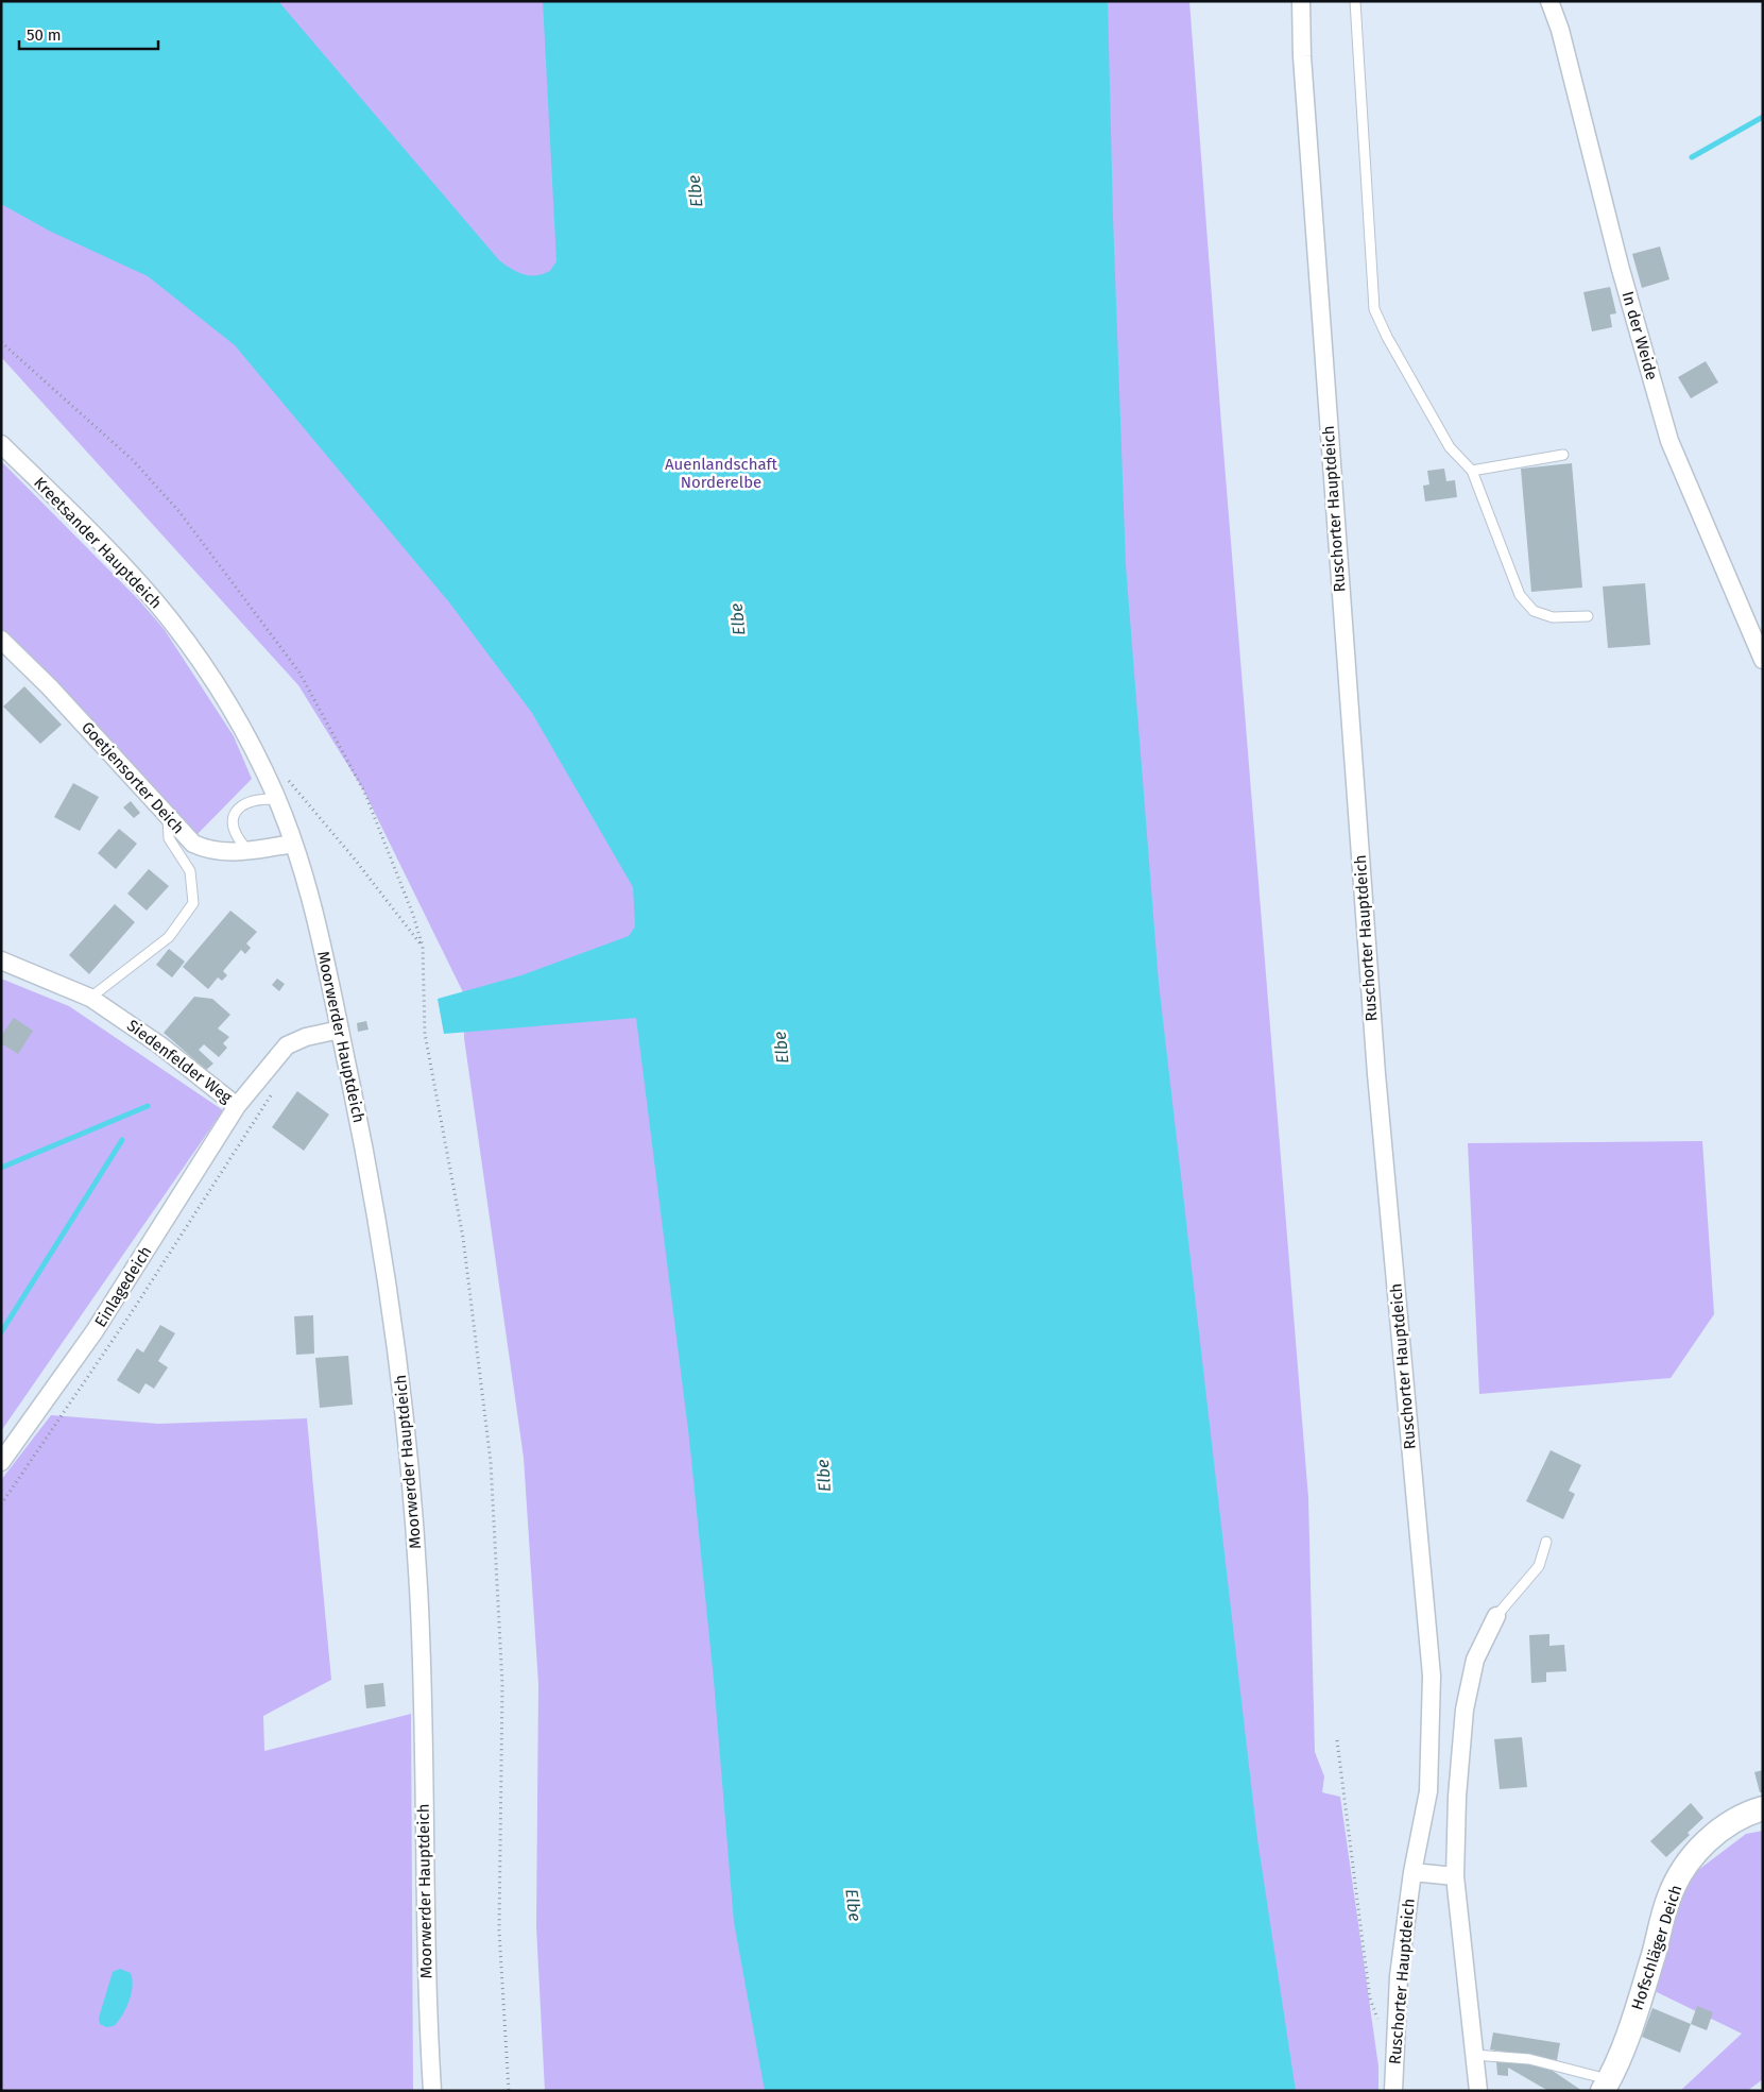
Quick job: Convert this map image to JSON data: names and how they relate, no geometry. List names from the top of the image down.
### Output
{
  "streets": {
    "street": [
      "In der Weide",
      "Ruschorter Hauptdeich",
      "Kreetsander Hauptdeich",
      "Goetjensorter Deich",
      "Moorwerder Hauptdeich",
      "Siedenfelder Weg",
      "Einlagedeich",
      "Hofschläger Deich"
    ]
  },
  "crossings": [
    ["Kreetsander Hauptdeich", "Goetjensorter Deich"],
    ["Kreetsander Hauptdeich", "Moorwerder Hauptdeich"],
    ["Goetjensorter Deich", "Moorwerder Hauptdeich"],
    ["Moorwerder Hauptdeich", "Siedenfelder Weg"],
    ["Siedenfelder Weg", "Einlagedeich"]
  ],
  "water": ["Elbe"],
  "parks": ["Auenlandschaft Norderelbe"],
  "scale_bar": "50 m"
}
